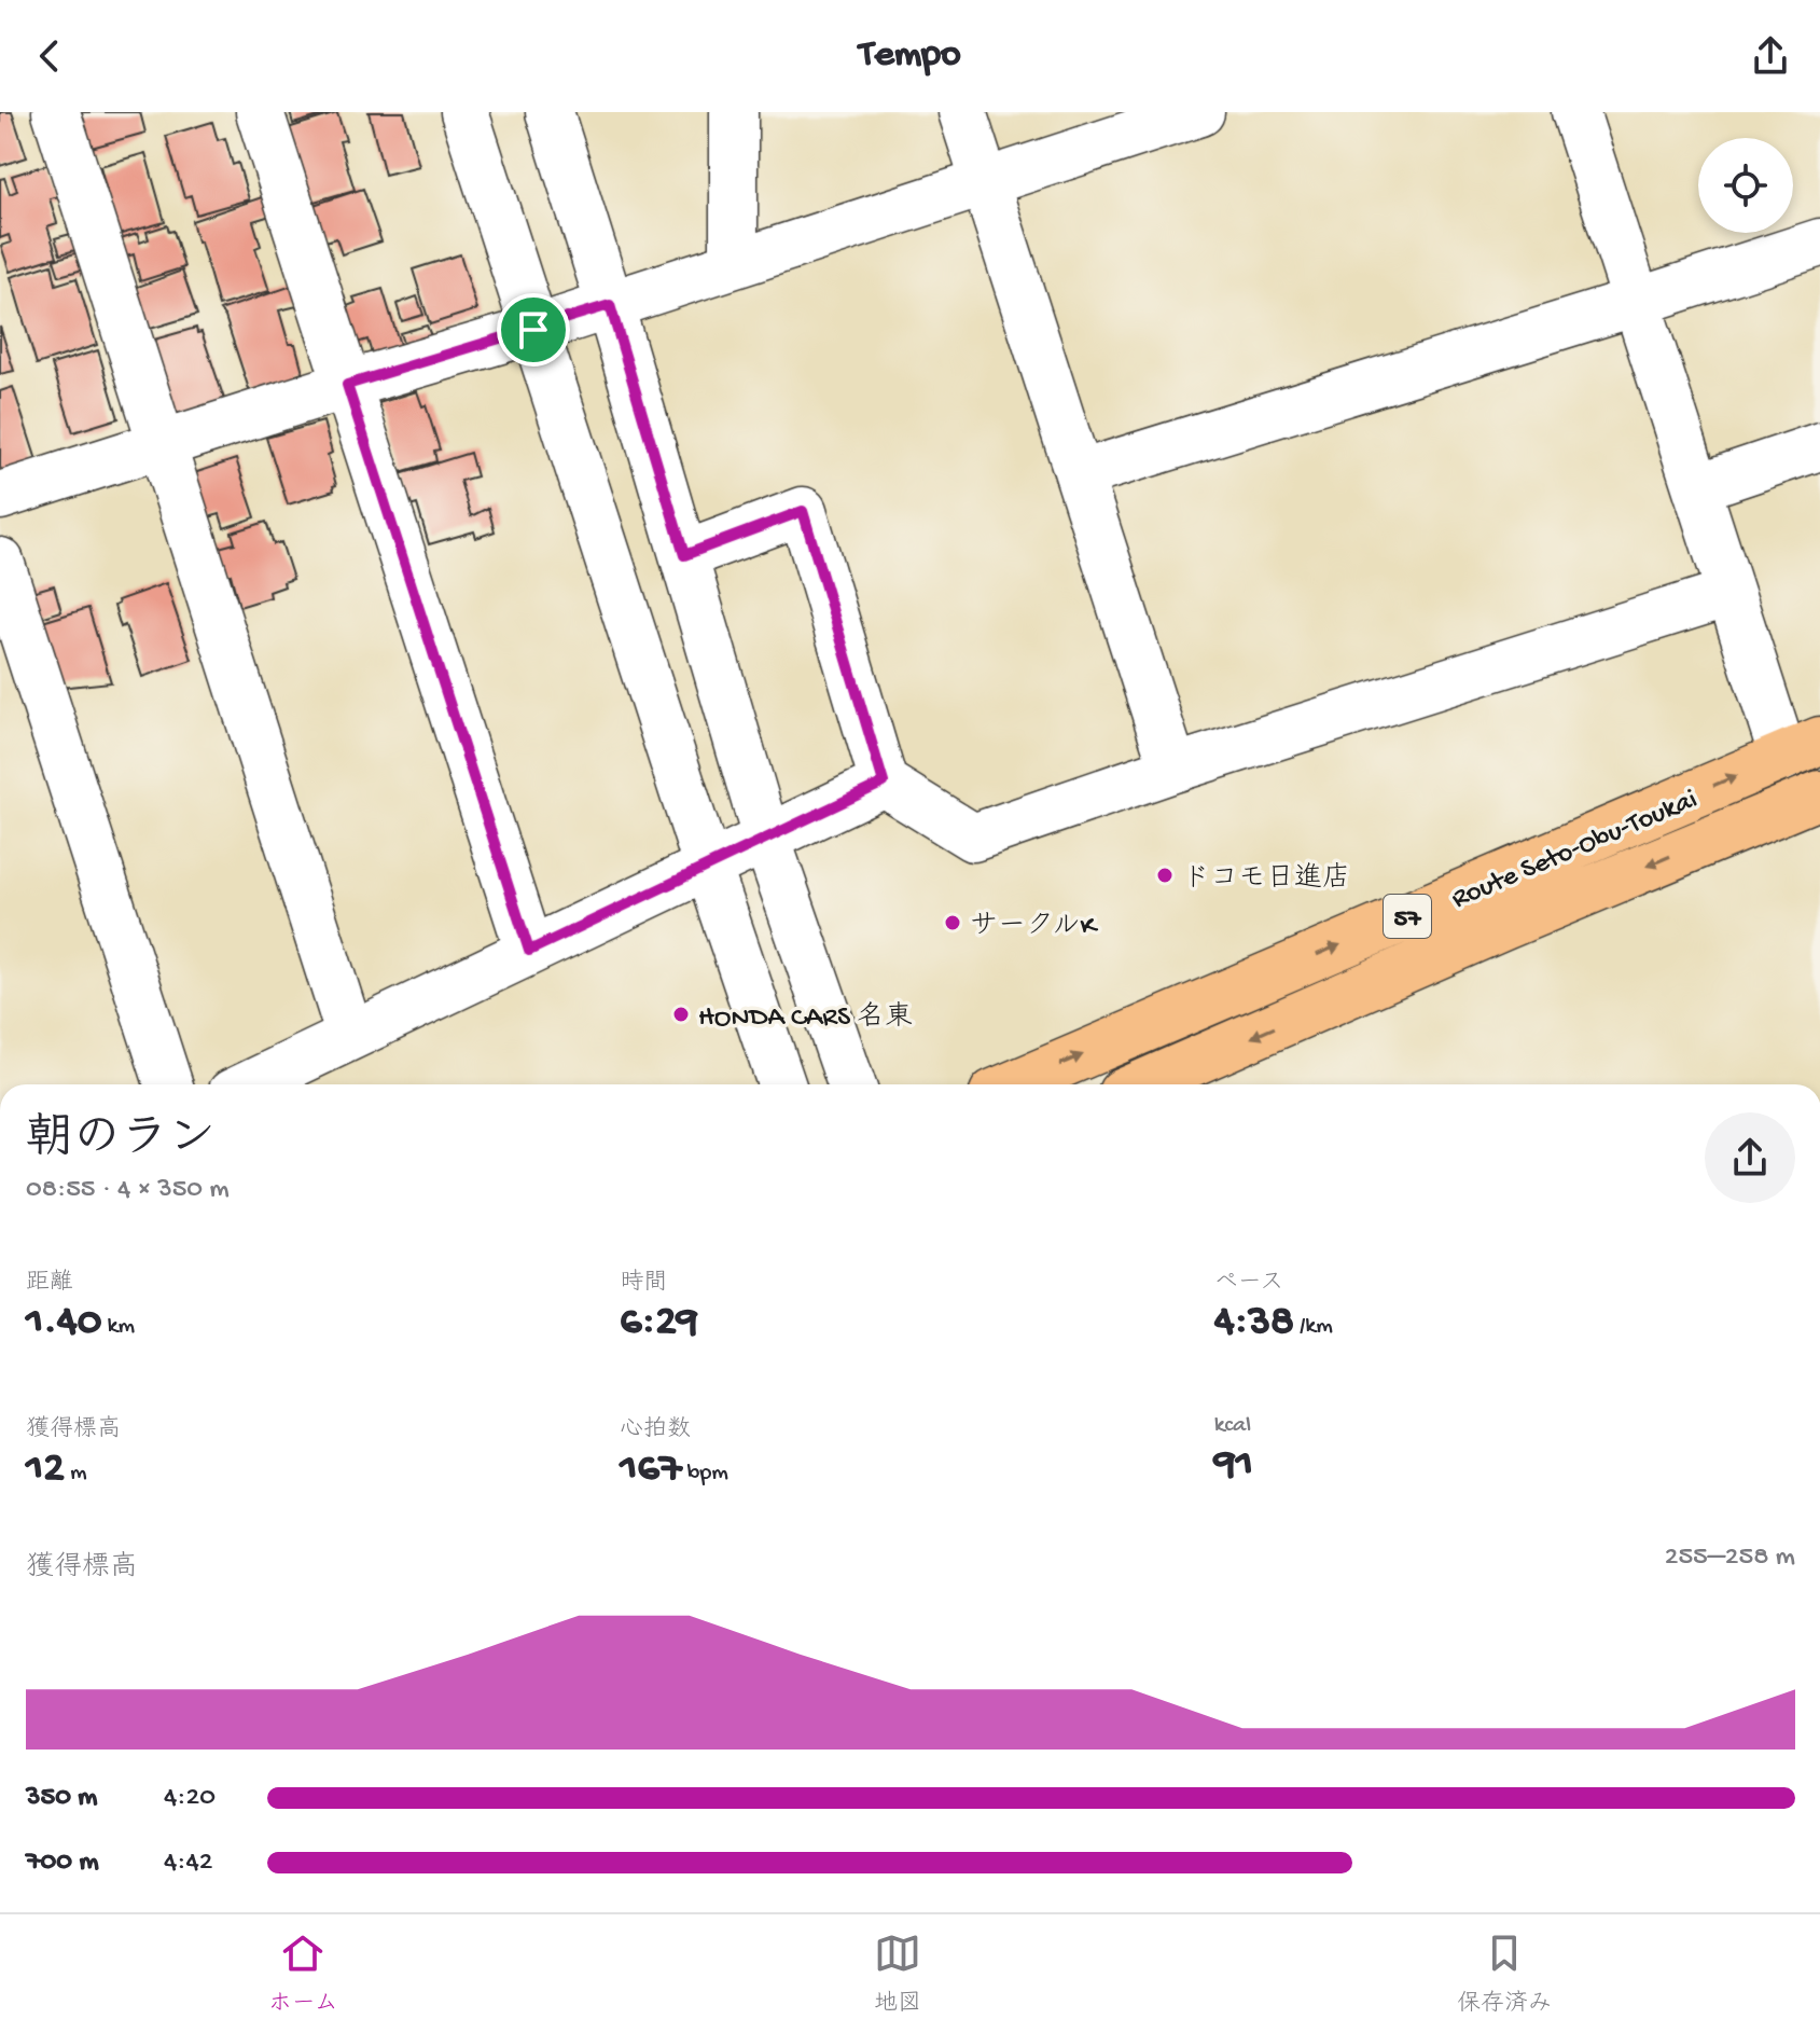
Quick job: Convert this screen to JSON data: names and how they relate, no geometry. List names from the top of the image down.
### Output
{
  "streets": {
    "main road": ["Route Seto-Obu-Toukai", "57"]
  },
  "places": ["ドコモ日進店", "サークルK", "HONDA CARS 名東"],
  "page": {
    "header": "Tempo",
    "heading": ["朝のラン", "08:55 · 4 × 350 m"],
    "stats": [
      ["距離", "1.40 km"],
      ["時間", "6:29"],
      ["ペース", "4:38 /km"],
      ["獲得標高", "12 m"],
      ["心拍数", "167 bpm"],
      ["kcal", "91"]
    ],
    "chart": ["獲得標高", "255–258 m"],
    "list": [
      {
        "name": "350 m",
        "note": "4:20"
      },
      {
        "name": "700 m",
        "note": "4:42"
      }
    ],
    "tabs": ["ホーム", "地図", "保存済み"]
  }
}
